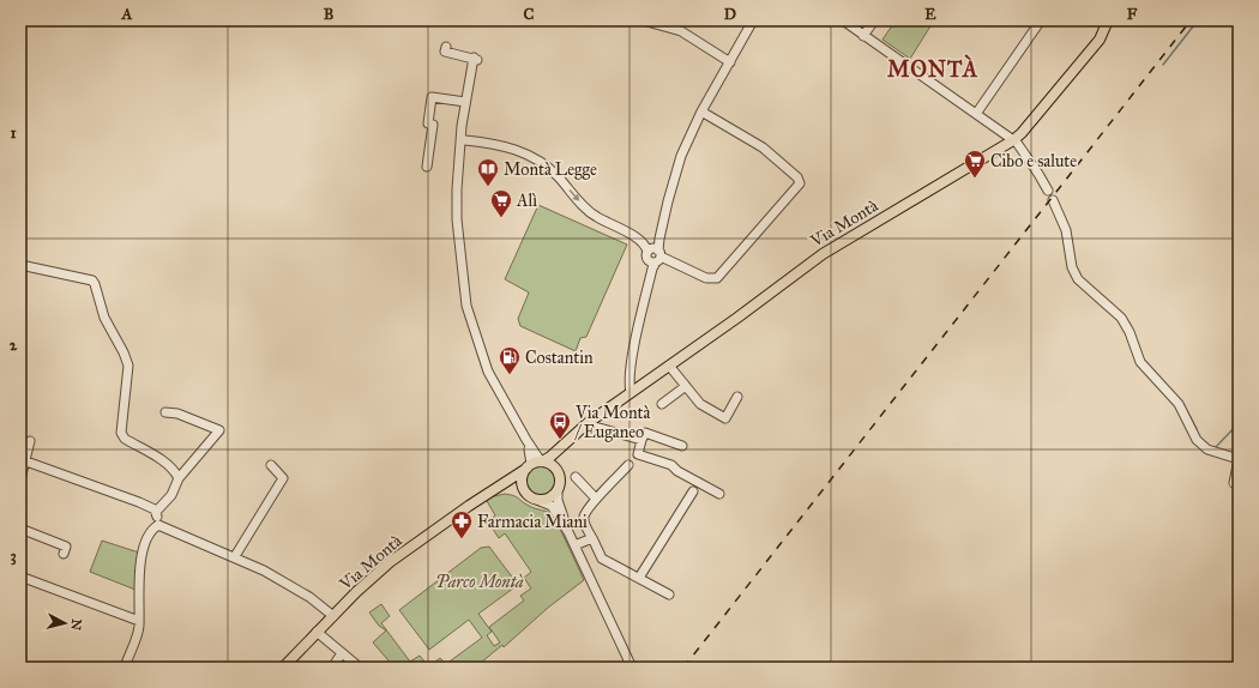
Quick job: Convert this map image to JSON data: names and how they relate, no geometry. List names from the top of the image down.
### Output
{
  "streets": {
    "main road": ["Via Montà"]
  },
  "districts": ["MONTÀ"],
  "parks": ["Parco Montà"],
  "places": {
    "supermarket": ["Cibo e salute", "Alì"],
    "library": ["Montà Legge"],
    "fuel station": ["Costantin"],
    "bus stop": ["Via Montà / Euganeo"],
    "pharmacy": ["Farmacia Miani"]
  },
  "north": "right",
  "grid": {
    "columns": [
      "A",
      "B",
      "C",
      "D",
      "E",
      "F"
    ],
    "rows": ["1", "2", "3"]
  }
}
